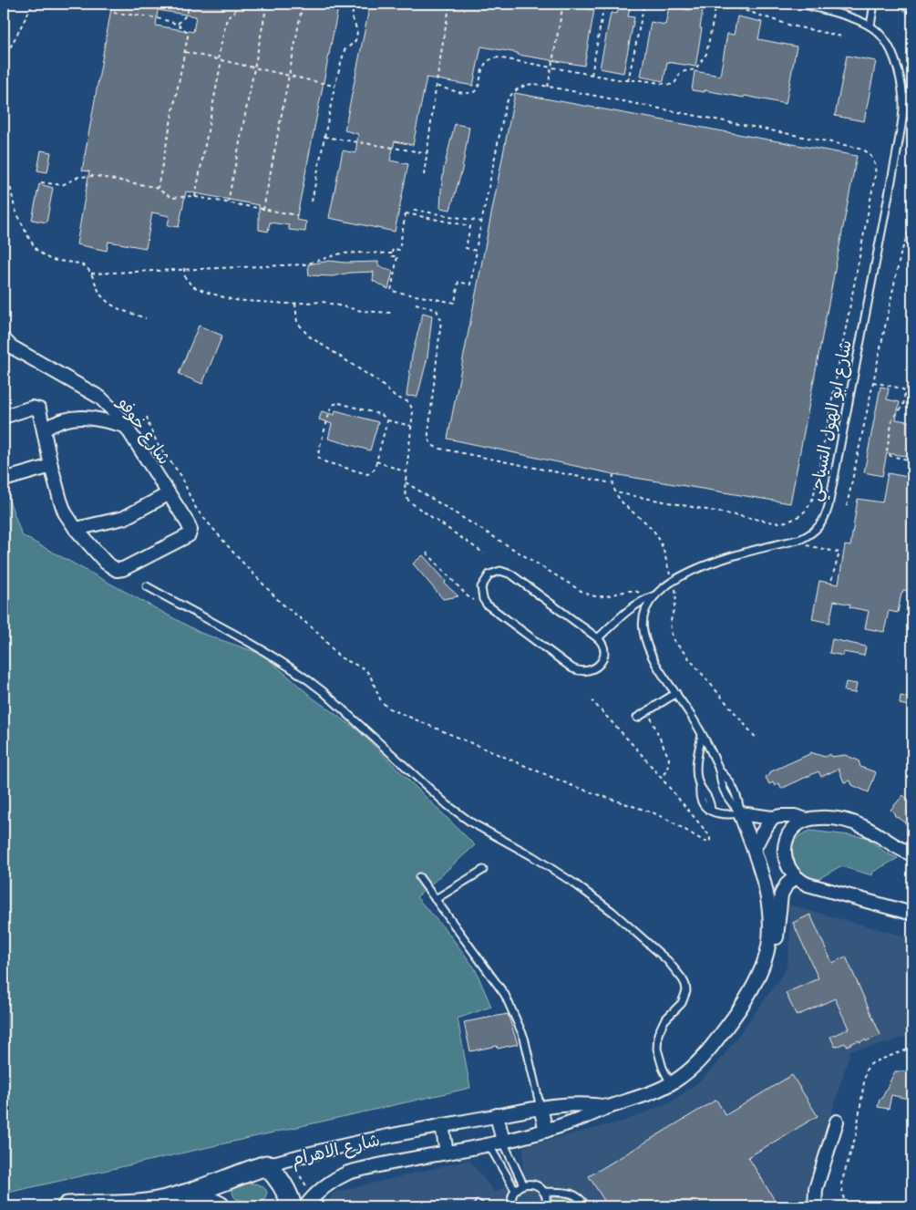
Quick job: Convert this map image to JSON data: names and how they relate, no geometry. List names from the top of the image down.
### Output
{
  "streets": {
    "main road": ["شارع الاهرام"],
    "street": ["شارع خوفو"],
    "lane": ["شارع ابو الهول السياحي"]
  },
  "crossings": [
    ["شارع ابو الهول السياحي", "شارع الاهرام"]
  ]
}
